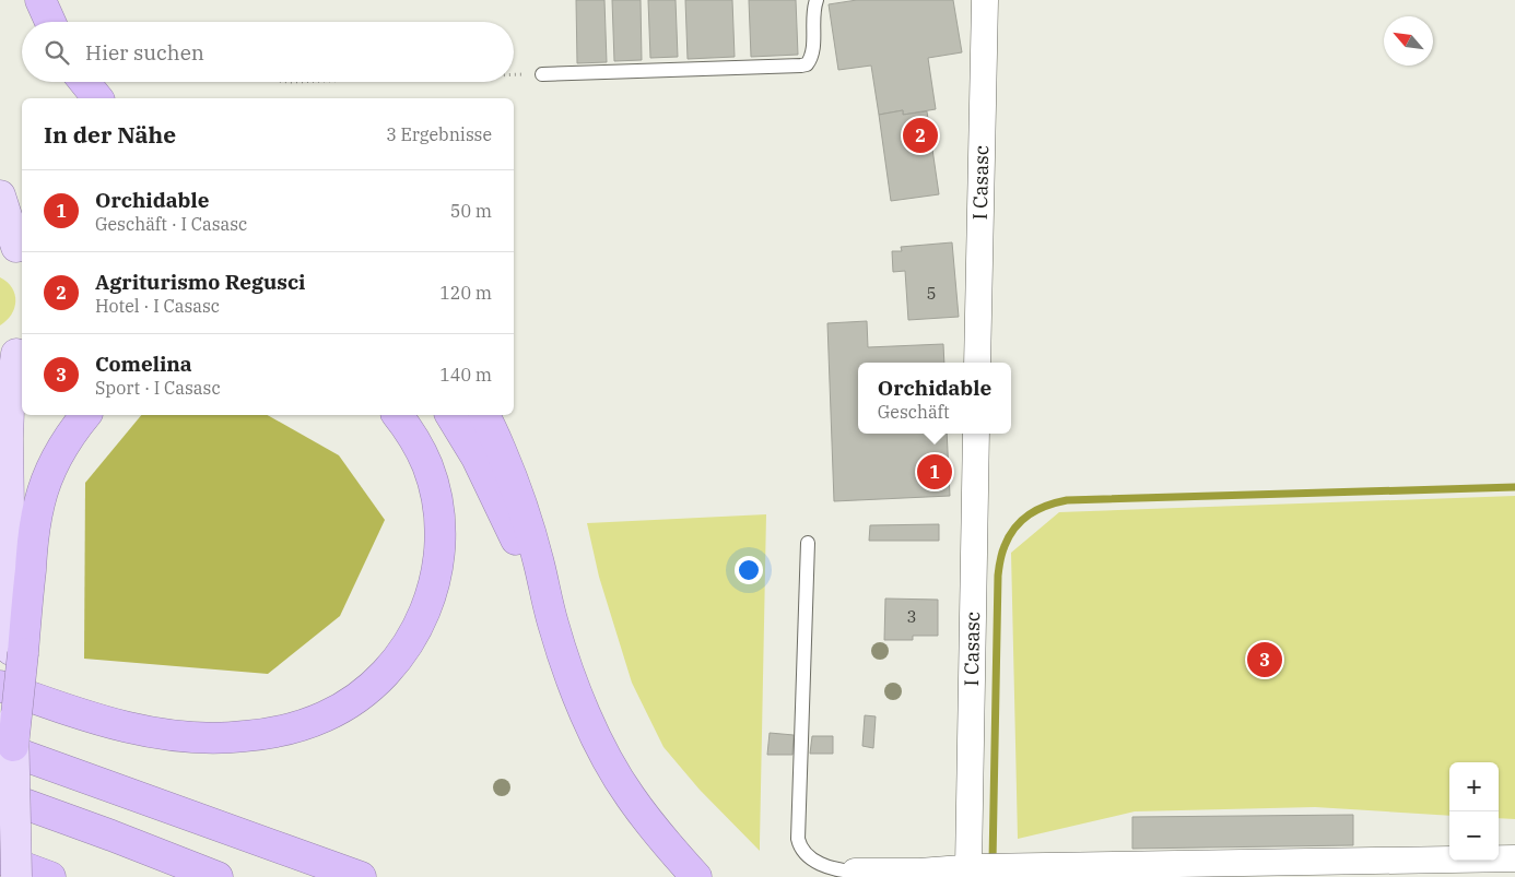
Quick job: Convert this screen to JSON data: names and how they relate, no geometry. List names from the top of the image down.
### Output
{
  "streets": {
    "street": ["I Casasc"]
  },
  "house_numbers": ["5", "3"],
  "north": "top left",
  "page": {
    "search": "Hier suchen",
    "heading": ["In der Nähe", "3 Ergebnisse"],
    "pins": ["2", "1", "3"],
    "list": [
      {
        "mark": "1",
        "name": "Orchidable",
        "note": "Geschäft · I Casasc",
        "value": "50 m"
      },
      {
        "mark": "2",
        "name": "Agriturismo Regusci",
        "note": "Hotel · I Casasc",
        "value": "120 m"
      },
      {
        "mark": "3",
        "name": "Comelina",
        "note": "Sport · I Casasc",
        "value": "140 m"
      }
    ],
    "popup": ["Orchidable", "Geschäft"],
    "map_buttons": ["+", "−"]
  }
}
